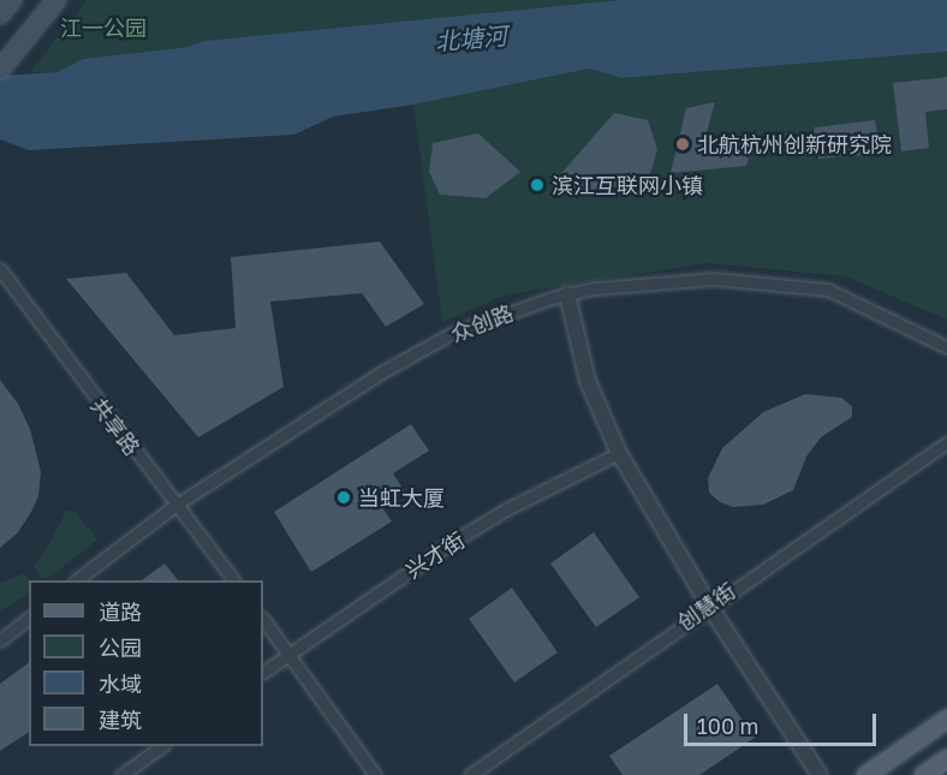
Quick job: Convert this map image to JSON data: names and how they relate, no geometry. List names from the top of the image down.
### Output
{
  "streets": {
    "street": [
      "众创路",
      "共享路",
      "兴才街",
      "创慧街"
    ]
  },
  "crossings": [
    ["众创路", "共享路"]
  ],
  "water": ["北塘河"],
  "parks": ["江一公园"],
  "places": ["北航杭州创新研究院", "滨江互联网小镇", "当虹大厦"],
  "legend": [
    "道路",
    "公园",
    "水域",
    "建筑"
  ],
  "scale_bar": "100 m"
}
